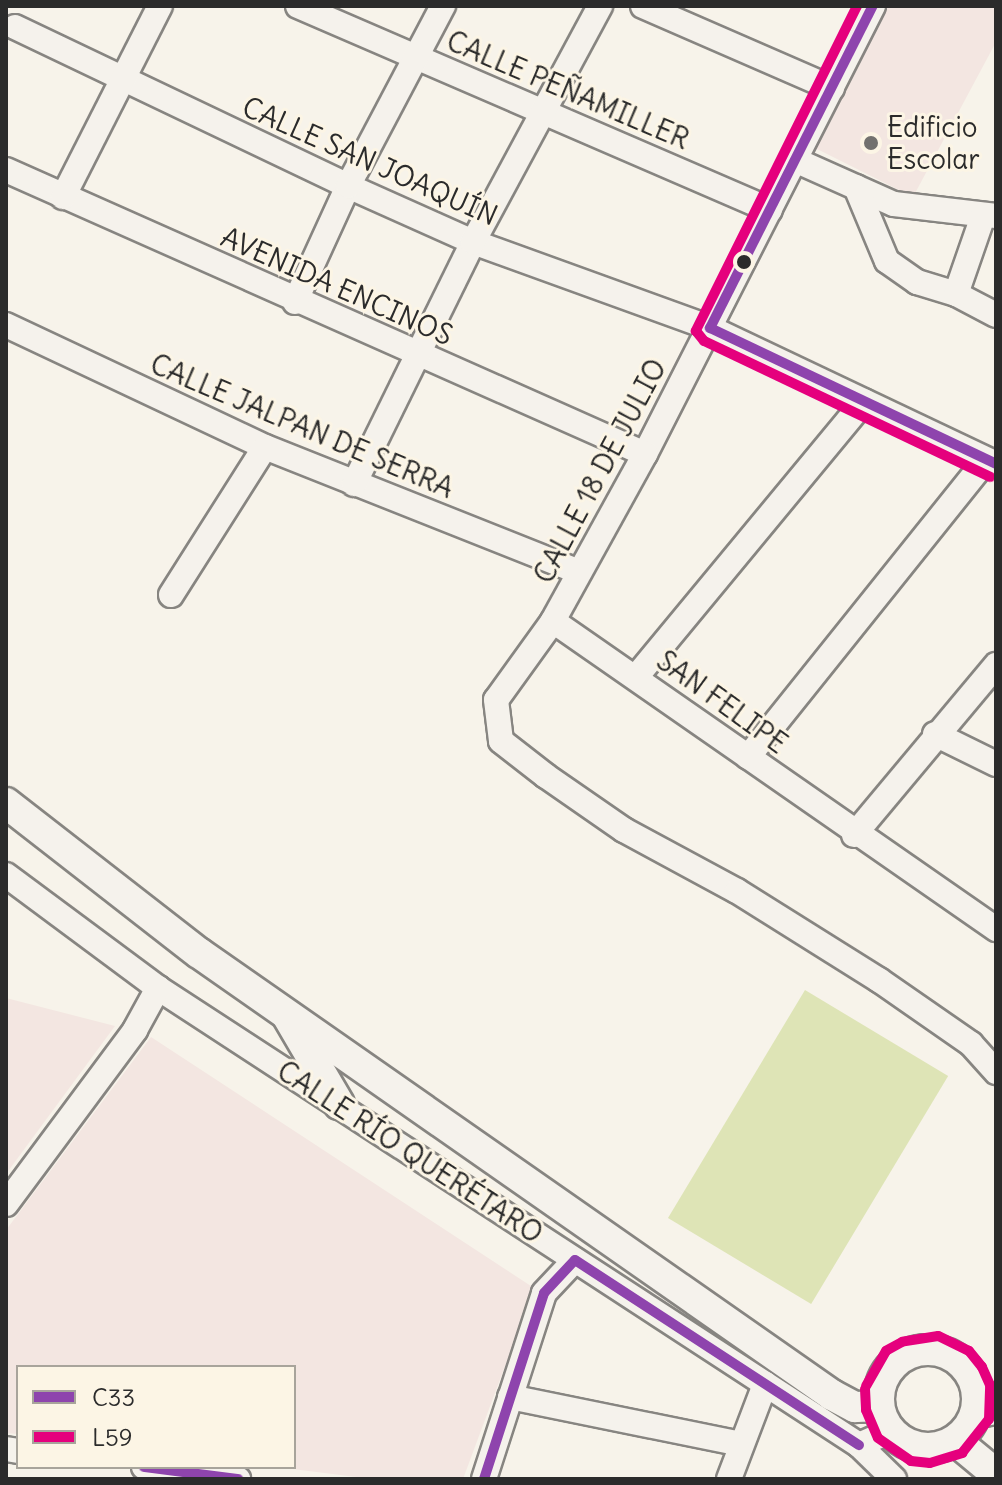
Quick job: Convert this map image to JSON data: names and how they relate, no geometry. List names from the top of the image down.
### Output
{
  "streets": {
    "main road": ["CALLE RÍO QUERÉTARO"],
    "street": [
      "CALLE PEÑAMILLER",
      "CALLE SAN JOAQUÍN",
      "AVENIDA ENCINOS",
      "CALLE JALPAN DE SERRA",
      "CALLE 18 DE JULIO",
      "SAN FELIPE"
    ]
  },
  "crossings": [
    ["CALLE PEÑAMILLER", "CALLE 18 DE JULIO"],
    ["CALLE SAN JOAQUÍN", "CALLE 18 DE JULIO"],
    ["AVENIDA ENCINOS", "CALLE 18 DE JULIO"],
    ["CALLE JALPAN DE SERRA", "CALLE 18 DE JULIO"],
    ["CALLE 18 DE JULIO", "SAN FELIPE"]
  ],
  "places": ["Edificio Escolar"],
  "lines": ["transit line C33", "transit line L59"],
  "legend": ["C33", "L59"]
}
